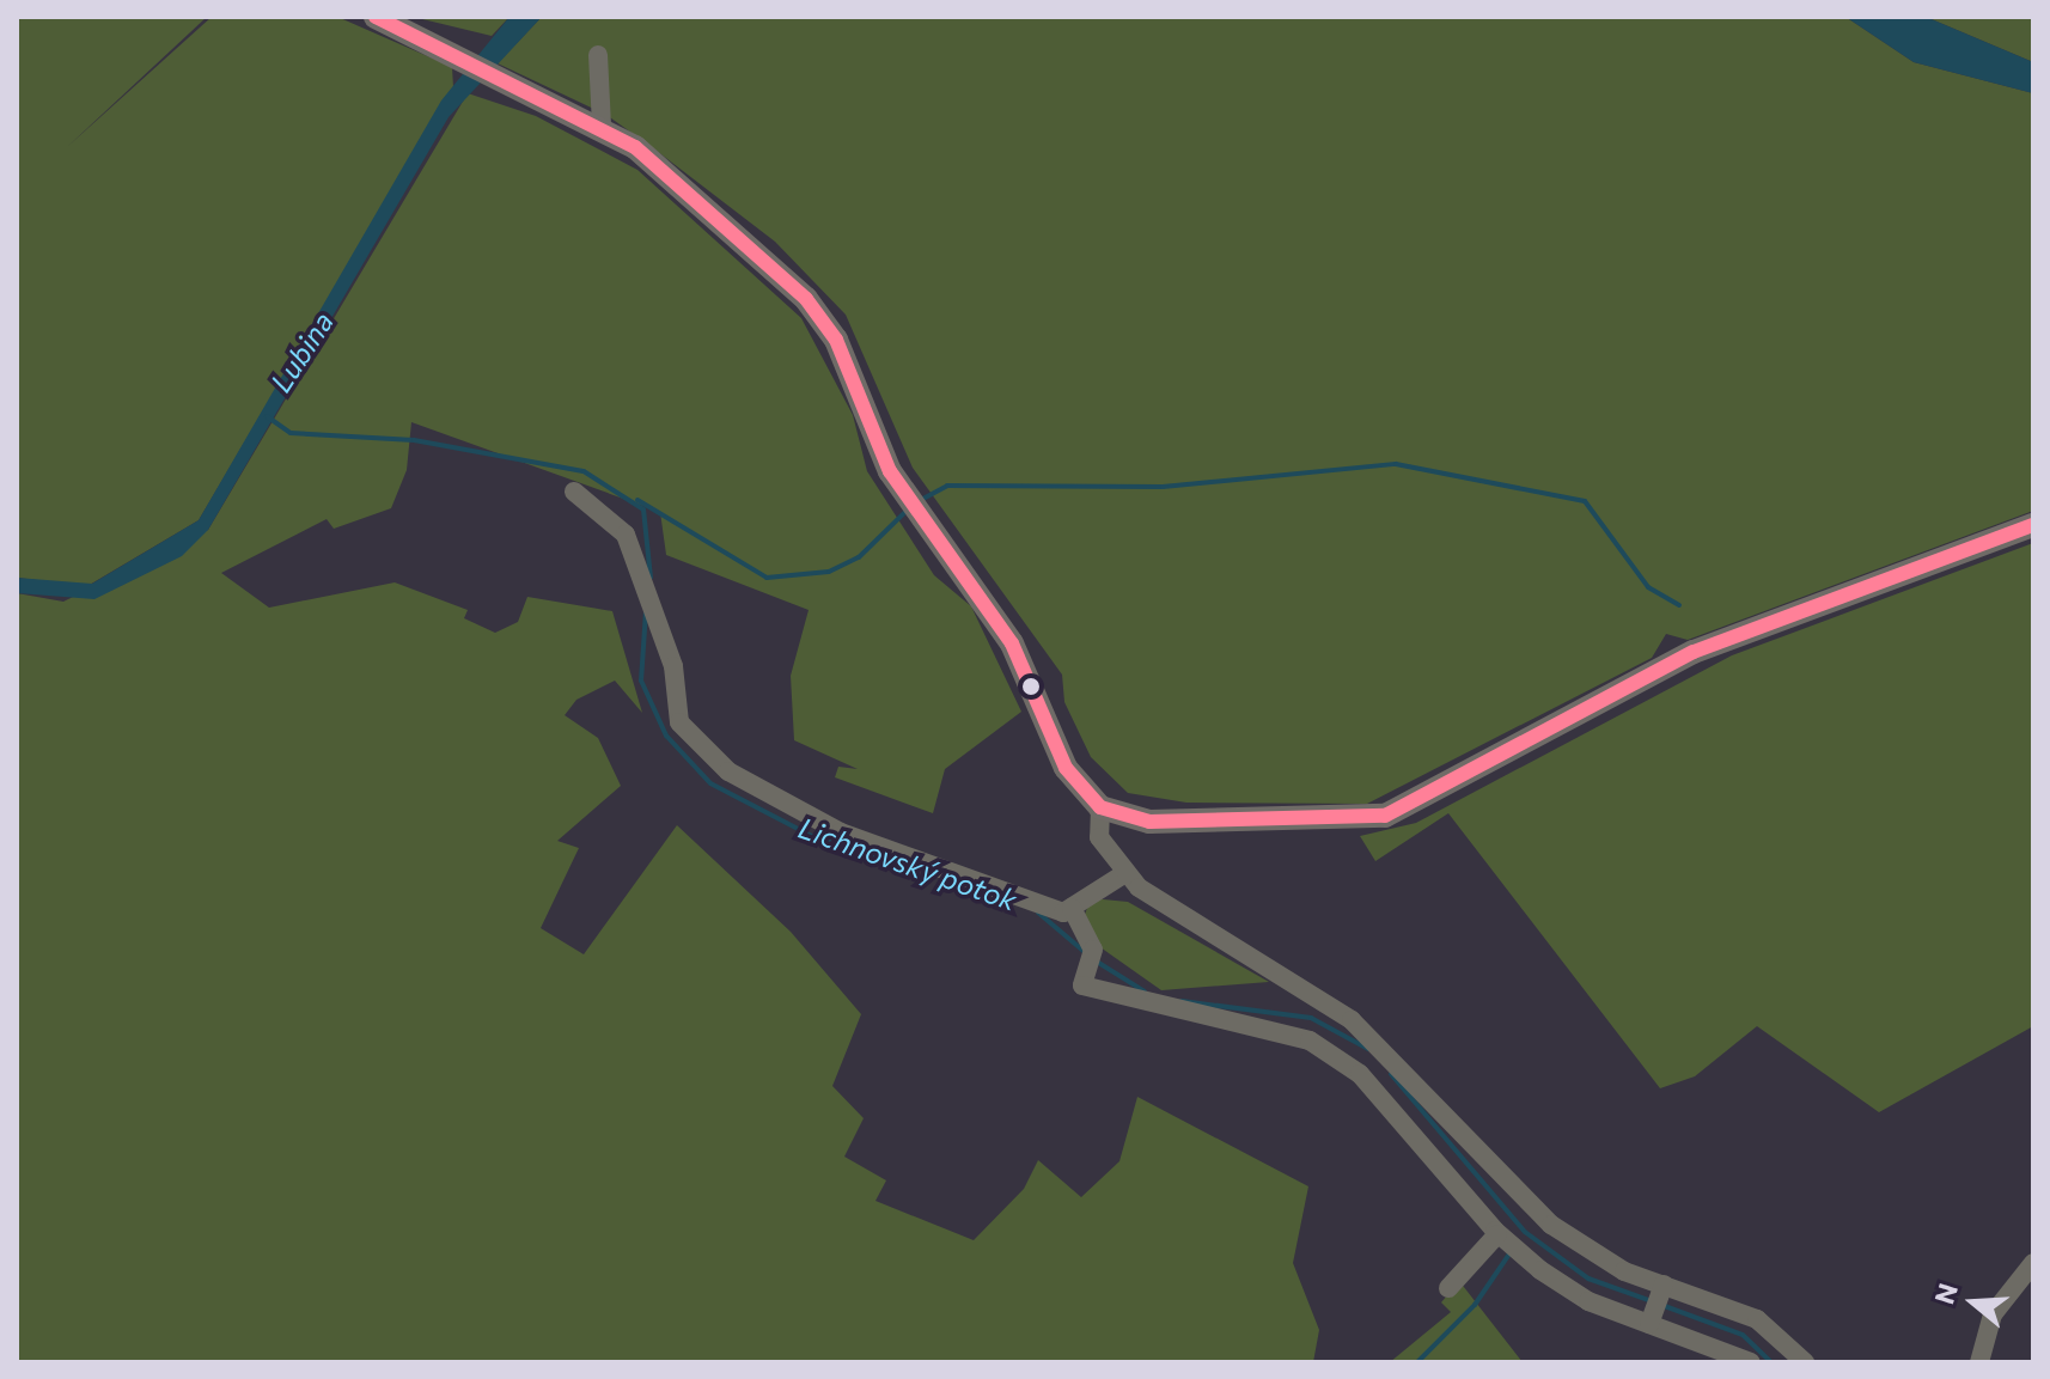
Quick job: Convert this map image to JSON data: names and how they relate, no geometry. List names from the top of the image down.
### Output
{
  "water": ["Lubina", "Lichnovský potok"],
  "north": "left"
}
